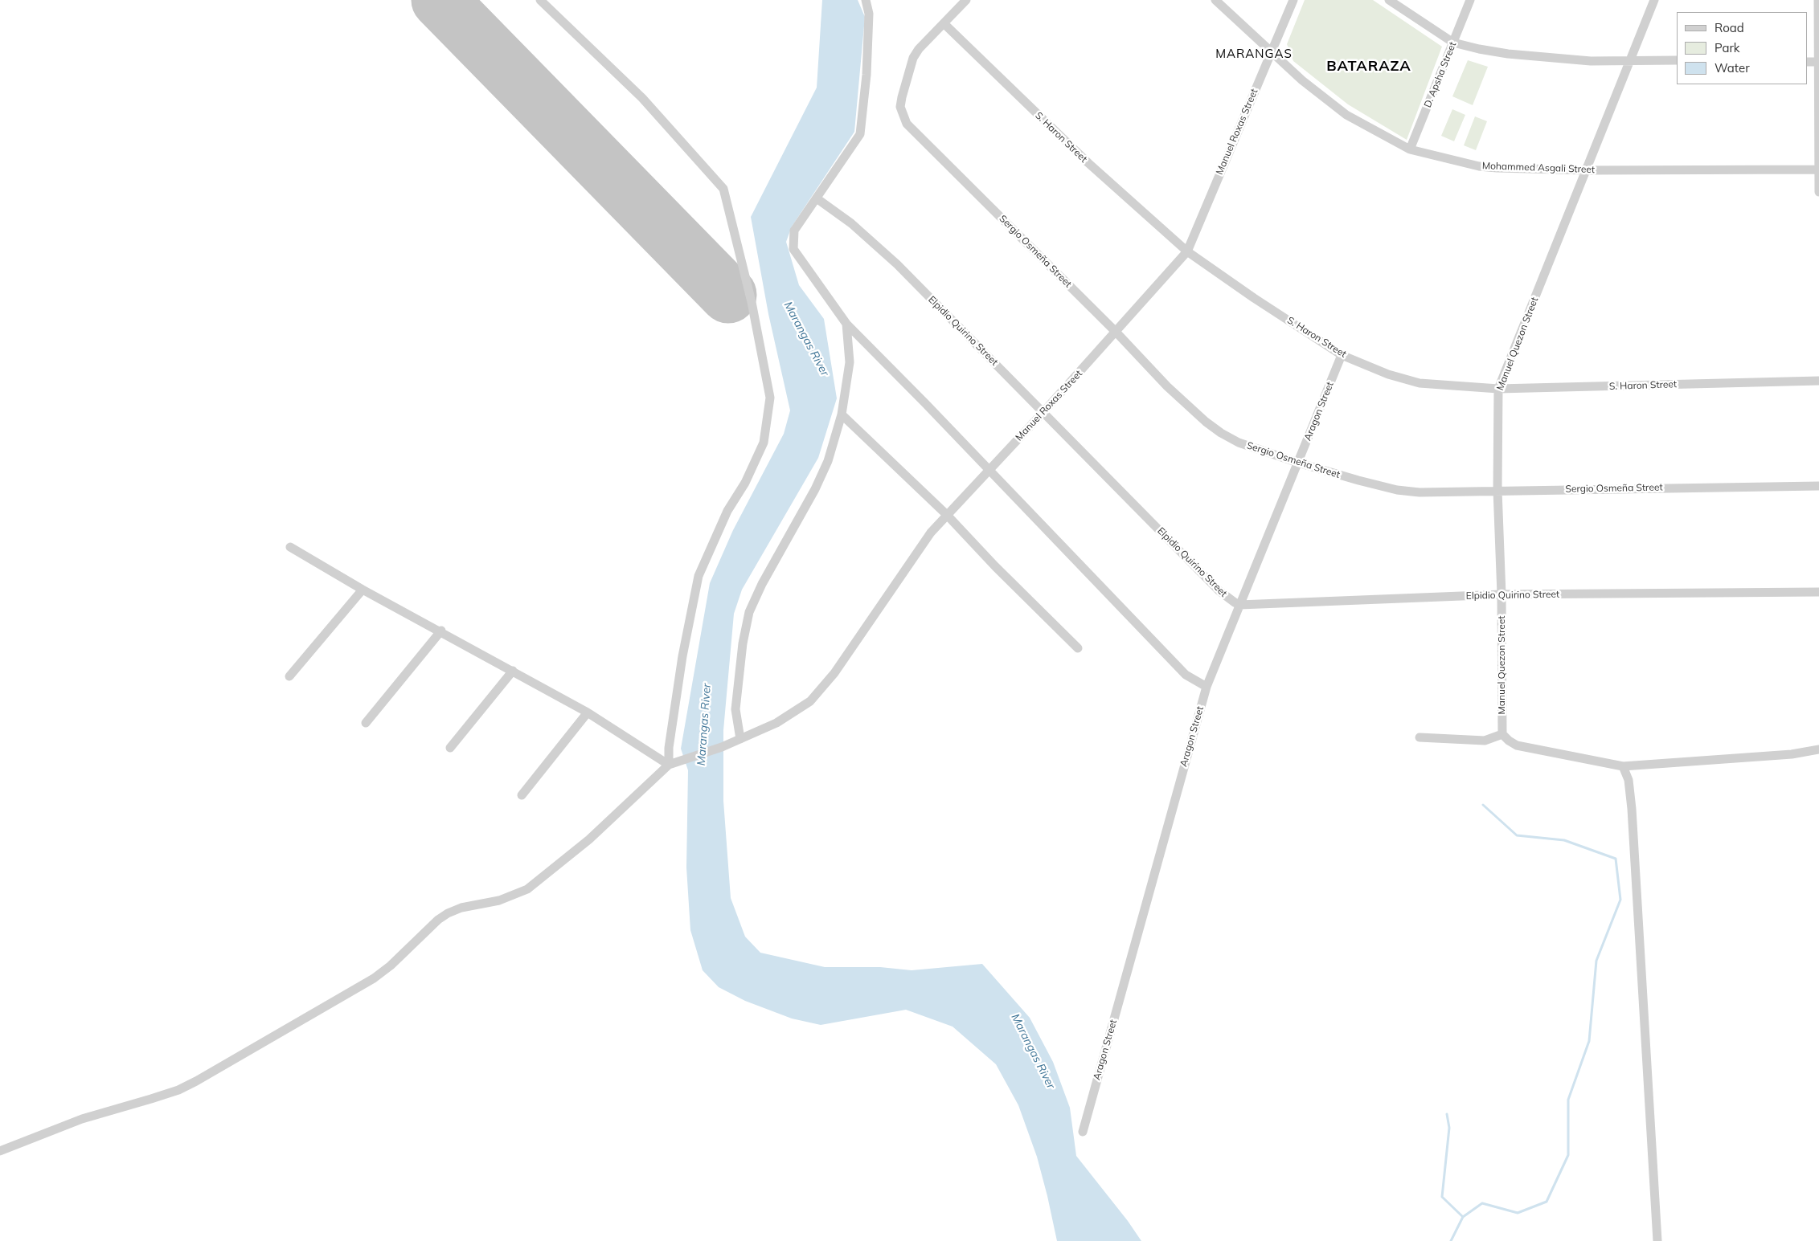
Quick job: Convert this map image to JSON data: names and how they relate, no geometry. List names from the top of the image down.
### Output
{
  "streets": {
    "street": [
      "D. Apsha Street",
      "Manuel Roxas Street",
      "S. Haron Street",
      "Mohammed Asgali Street",
      "Sergio Osmeña Street",
      "Elpidio Quirino Street",
      "Manuel Quezon Street",
      "Aragon Street"
    ]
  },
  "crossings": [
    ["D. Apsha Street", "Mohammed Asgali Street"],
    ["Manuel Roxas Street", "S. Haron Street"],
    ["Manuel Roxas Street", "Mohammed Asgali Street"],
    ["Manuel Roxas Street", "Sergio Osmeña Street"],
    ["Manuel Roxas Street", "Elpidio Quirino Street"],
    ["S. Haron Street", "Sergio Osmeña Street"],
    ["S. Haron Street", "Manuel Quezon Street"],
    ["S. Haron Street", "Aragon Street"],
    ["Mohammed Asgali Street", "Manuel Quezon Street"],
    ["Sergio Osmeña Street", "Manuel Quezon Street"],
    ["Sergio Osmeña Street", "Aragon Street"],
    ["Elpidio Quirino Street", "Manuel Quezon Street"],
    ["Elpidio Quirino Street", "Aragon Street"]
  ],
  "districts": ["MARANGAS", "BATARAZA"],
  "water": ["Marangas River"],
  "legend": ["Road", "Park", "Water"]
}
